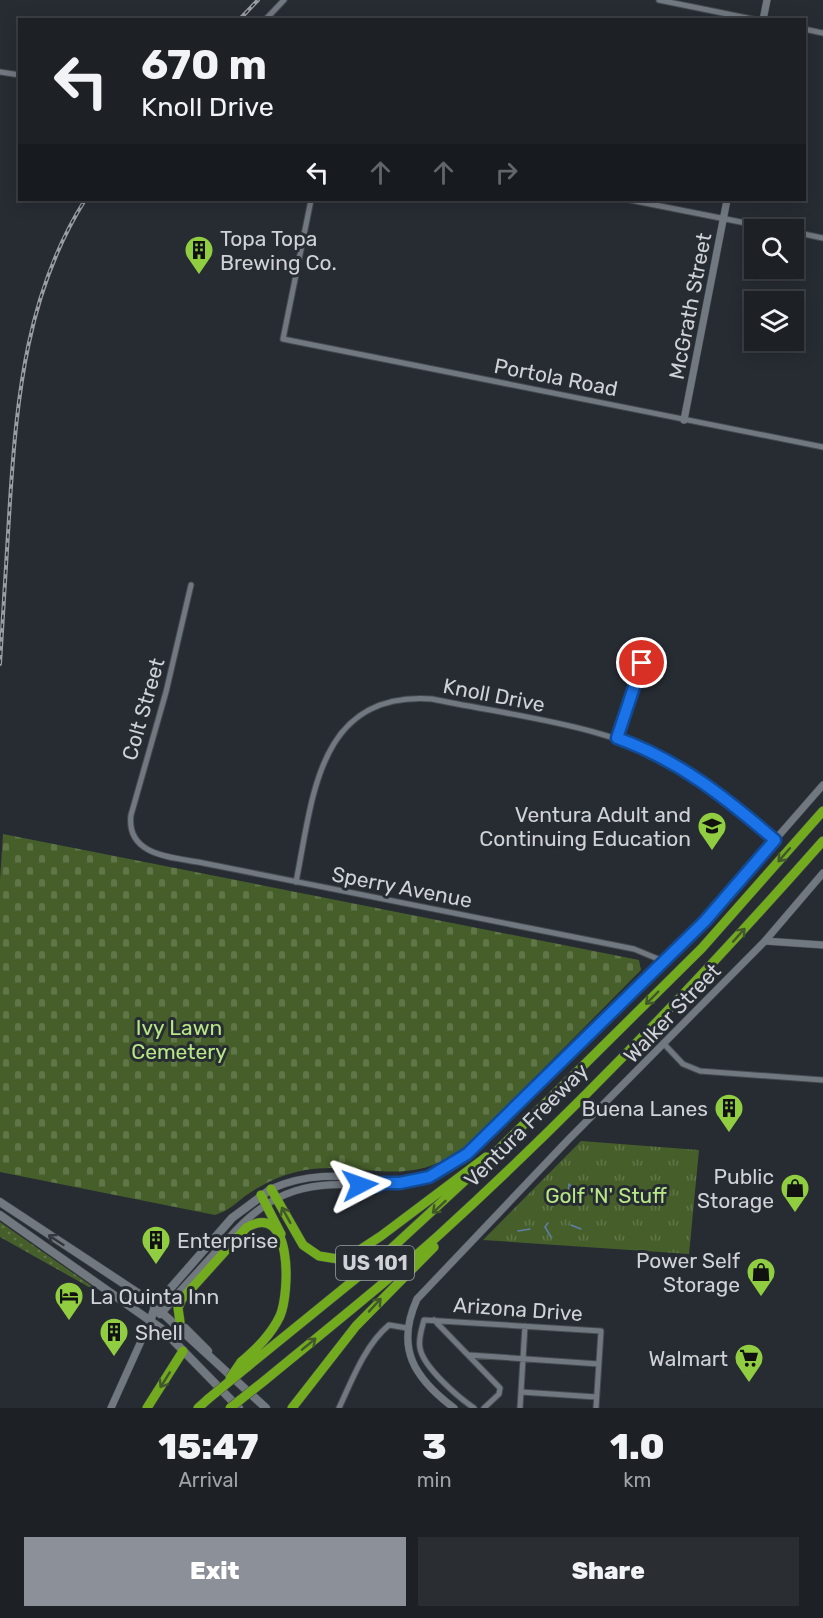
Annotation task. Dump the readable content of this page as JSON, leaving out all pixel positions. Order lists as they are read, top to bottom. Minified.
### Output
{"streets":{"highway":["Ventura Freeway","US 101"],"street":["McGrath Street","Portola Road","Knoll Drive","Colt Street","Sperry Avenue","Walker Street","Arizona Drive"]},"crossings":[["McGrath Street","Portola Road"],["Knoll Drive","Sperry Avenue"],["Colt Street","Sperry Avenue"]],"parks":["Ivy Lawn Cemetery","Golf 'N' Stuff"],"places":{"building":["Topa Topa Brewing Co.","Buena Lanes","Enterprise","Shell"],"school or university":["Ventura Adult and Continuing Education"],"shop":["Public Storage","Power Self Storage"],"hotel":["La Quinta Inn"],"supermarket":["Walmart"]},"page":{"turn":["670 m","Knoll Drive"],"eta":["15:47","Arrival","3","min","1.0","km"],"buttons":["Exit","Share"]}}
